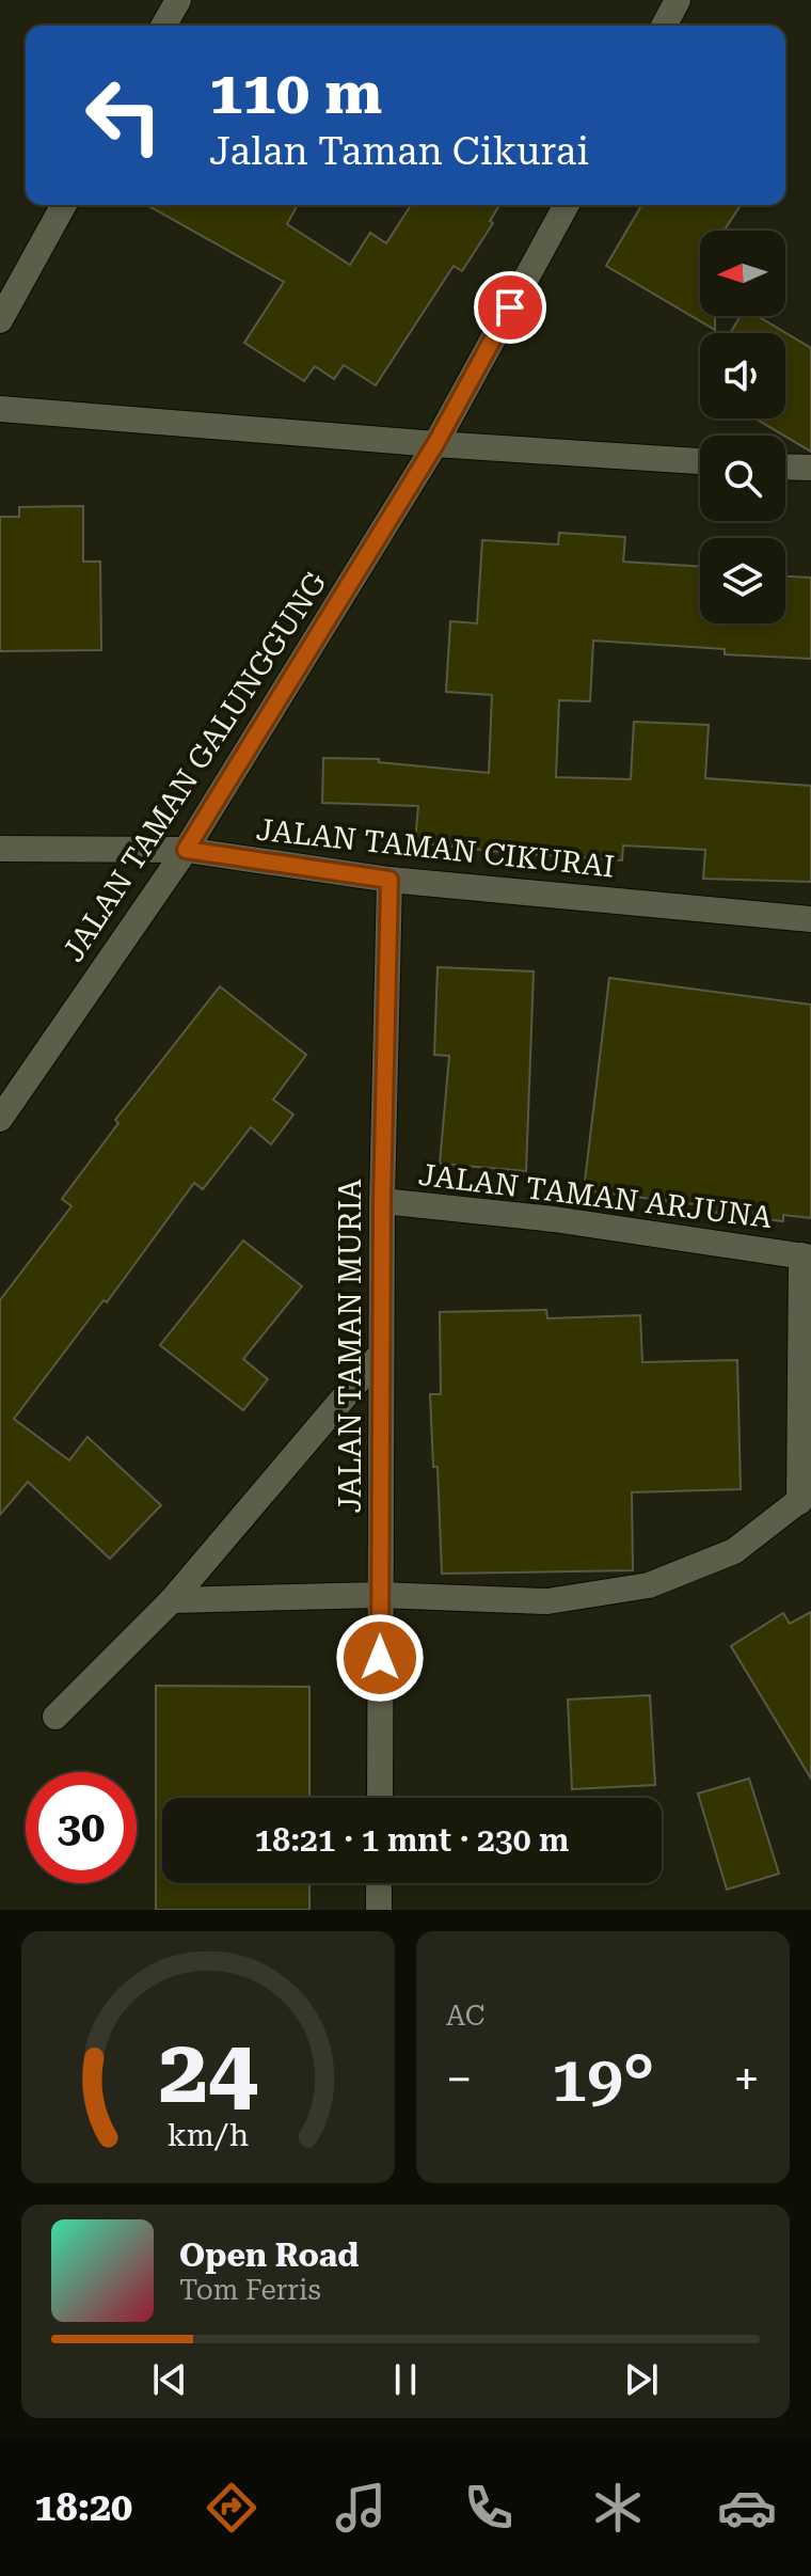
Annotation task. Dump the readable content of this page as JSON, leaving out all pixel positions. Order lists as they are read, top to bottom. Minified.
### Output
{"streets":{"street":["JALAN TAMAN GALUNGGUNG","JALAN TAMAN CIKURAI","JALAN TAMAN ARJUNA","JALAN TAMAN MURIA"]},"crossings":[["JALAN TAMAN GALUNGGUNG","JALAN TAMAN CIKURAI"],["JALAN TAMAN CIKURAI","JALAN TAMAN MURIA"],["JALAN TAMAN ARJUNA","JALAN TAMAN MURIA"]],"north":"left","page":{"turn":["110 m","Jalan Taman Cikurai"],"limit":"30","trip":"18:21 · 1 mnt · 230 m","tile":"AC","heat":["−","19°","+"],"song":["Open Road","Tom Ferris"],"tabs":"18:20","gauge":["24","km/h"]}}
